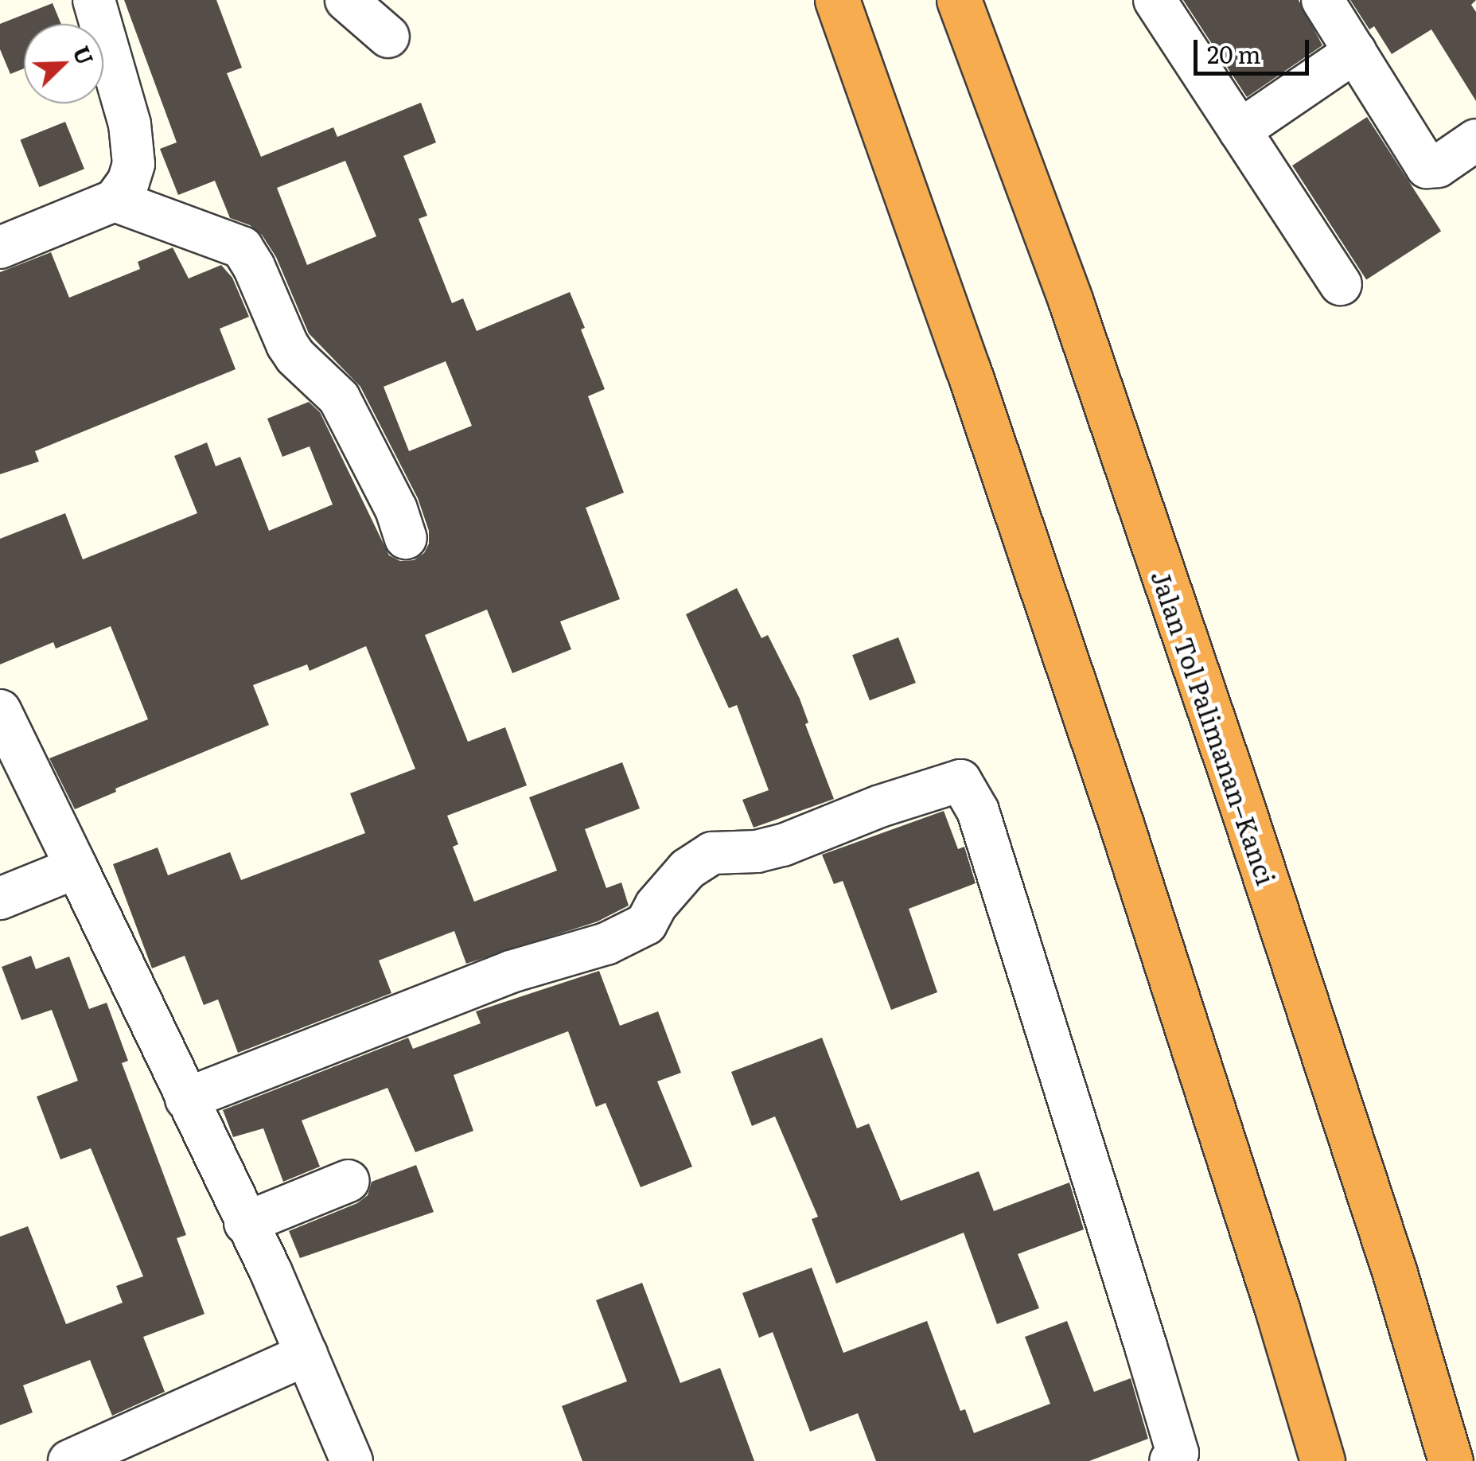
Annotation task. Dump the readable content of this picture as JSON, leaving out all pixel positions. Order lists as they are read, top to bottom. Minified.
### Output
{"streets":{"highway":["Jalan Tol Palimanan–Kanci"]},"scale_bar":"20 m","north":"top right"}
